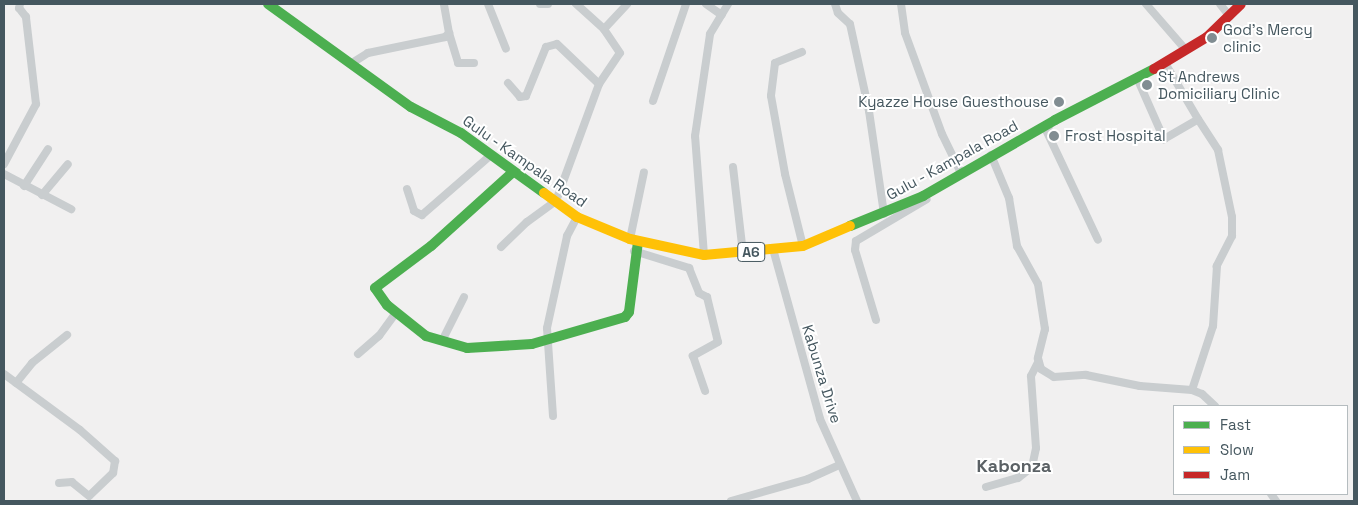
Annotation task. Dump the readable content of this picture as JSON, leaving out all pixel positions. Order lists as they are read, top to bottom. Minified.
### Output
{"streets":{"main road":["Gulu - Kampala Road","A6"],"street":["Kabunza Drive"]},"crossings":[["Gulu - Kampala Road","Kabunza Drive"]],"districts":["Kabonza"],"places":["God's Mercy clinic","St Andrews Domiciliary Clinic","Kyazze House Guesthouse","Frost Hospital"],"legend":["Fast","Slow","Jam"]}
